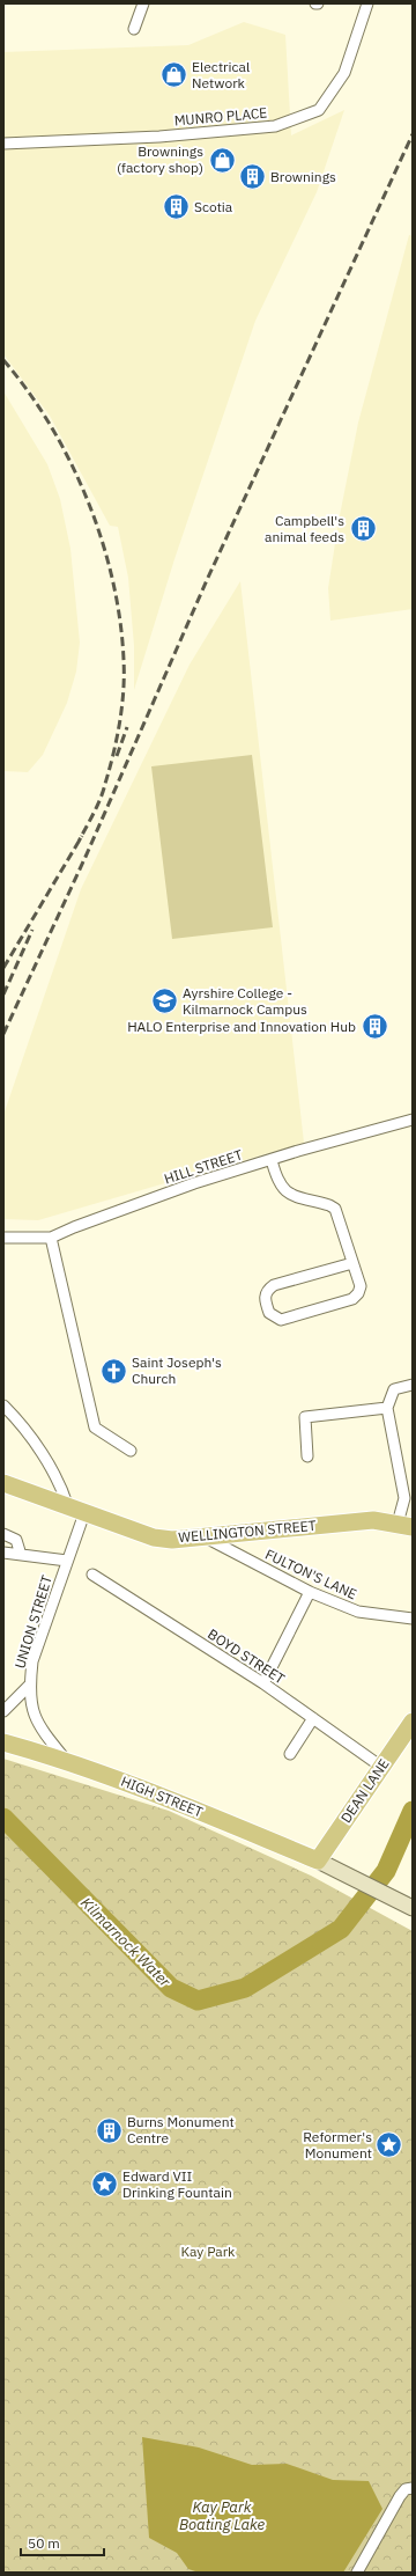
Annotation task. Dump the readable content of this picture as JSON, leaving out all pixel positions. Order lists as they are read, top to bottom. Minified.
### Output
{"streets":{"main road":["WELLINGTON STREET","DEAN LANE","HIGH STREET"],"street":["MUNRO PLACE","HILL STREET","FULTON'S LANE","UNION STREET","BOYD STREET"]},"crossings":[["WELLINGTON STREET","FULTON'S LANE"],["WELLINGTON STREET","UNION STREET"],["UNION STREET","HIGH STREET"],["BOYD STREET","DEAN LANE"],["DEAN LANE","HIGH STREET"]],"water":["Kilmarnock Water","Kay Park Boating Lake"],"parks":["Kay Park"],"places":{"shop":["Electrical Network","Brownings (factory shop)"],"building":["Brownings","Scotia","Campbell's animal feeds","HALO Enterprise and Innovation Hub","Burns Monument Centre"],"school or university":["Ayrshire College - Kilmarnock Campus"],"church":["Saint Joseph's Church"],"place":["Reformer's Monument","Edward VII Drinking Fountain"]},"scale_bar":"50 m"}
